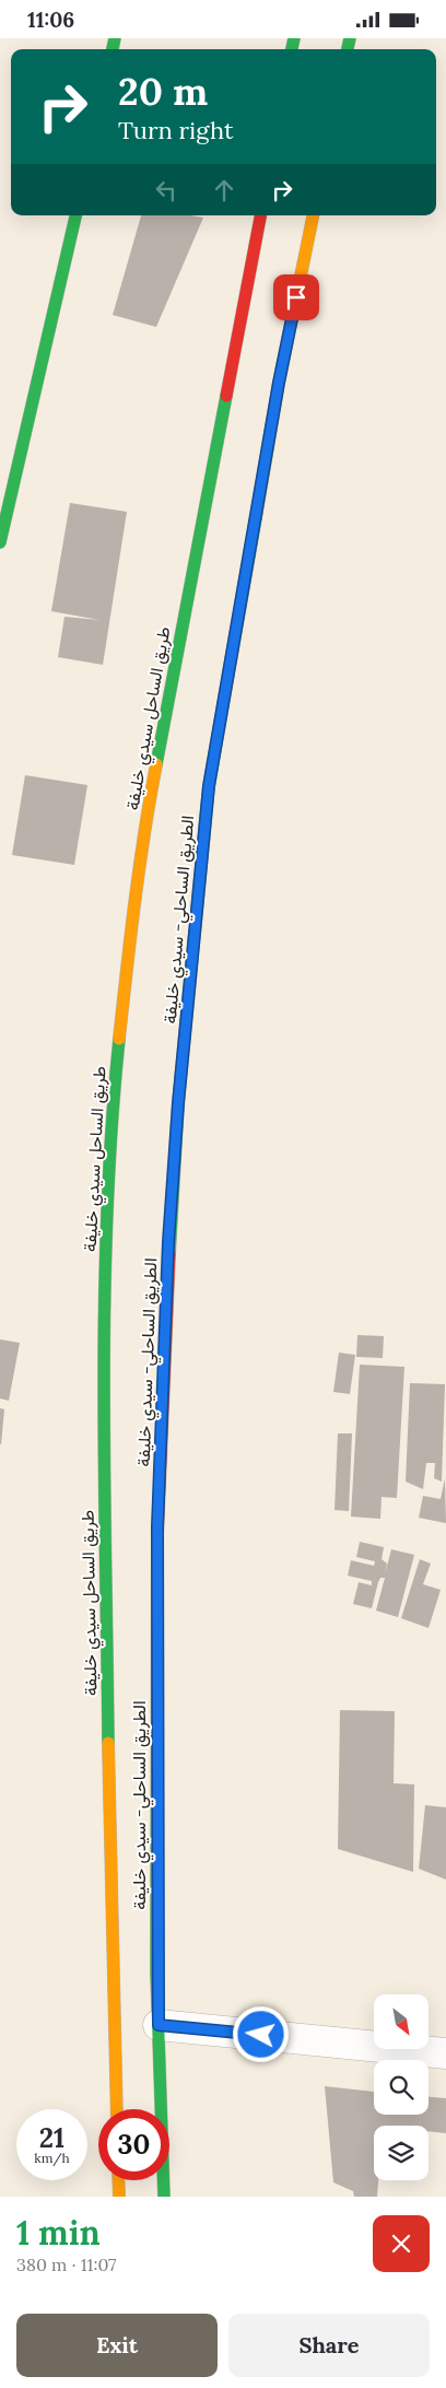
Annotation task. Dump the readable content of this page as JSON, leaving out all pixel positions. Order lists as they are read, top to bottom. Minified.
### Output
{"streets":{"main road":["طريق الساحل سيدي خليفة","الطريق الساحلي- سيدي خليفة"]},"north":"bottom right","page":{"status":"11:06","turn":["20 m","Turn right"],"speed":"21 km/h","limit":"30","heading":["1 min","380 m · 11:07"],"buttons":["Exit","Share"]}}
